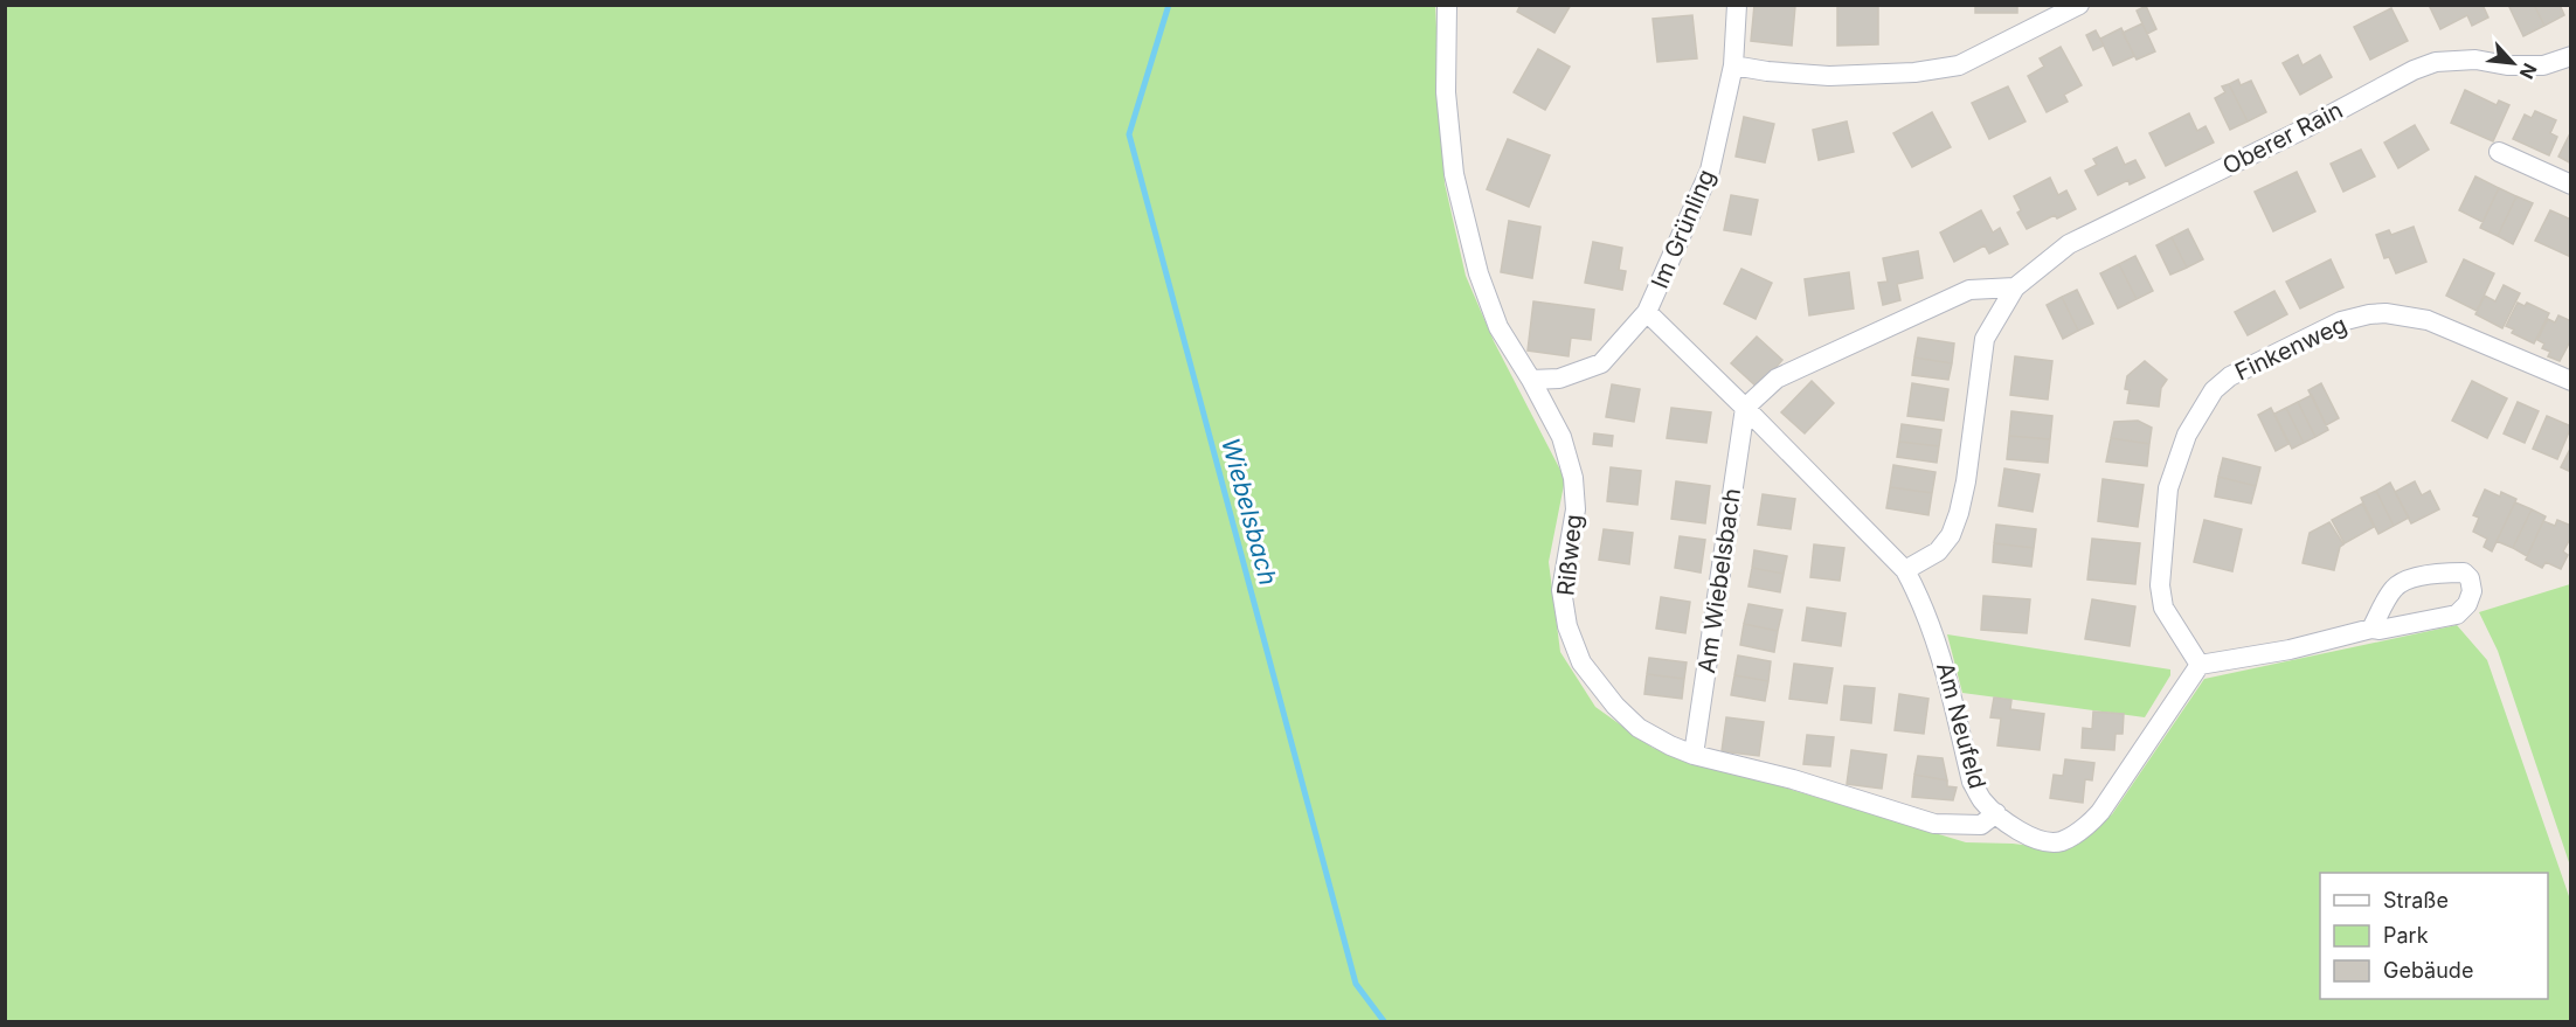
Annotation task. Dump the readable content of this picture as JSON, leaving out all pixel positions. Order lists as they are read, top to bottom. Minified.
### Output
{"streets":{"street":["Oberer Rain","Im Grünling","Finkenweg","Rißweg","Am Wiebelsbach","Am Neufeld"]},"crossings":[["Oberer Rain","Am Neufeld"],["Im Grünling","Rißweg"],["Im Grünling","Am Neufeld"],["Finkenweg","Am Neufeld"],["Rißweg","Am Wiebelsbach"],["Rißweg","Am Neufeld"],["Am Wiebelsbach","Am Neufeld"]],"water":["Wiebelsbach"],"legend":["Straße","Park","Gebäude"],"north":"bottom right"}
